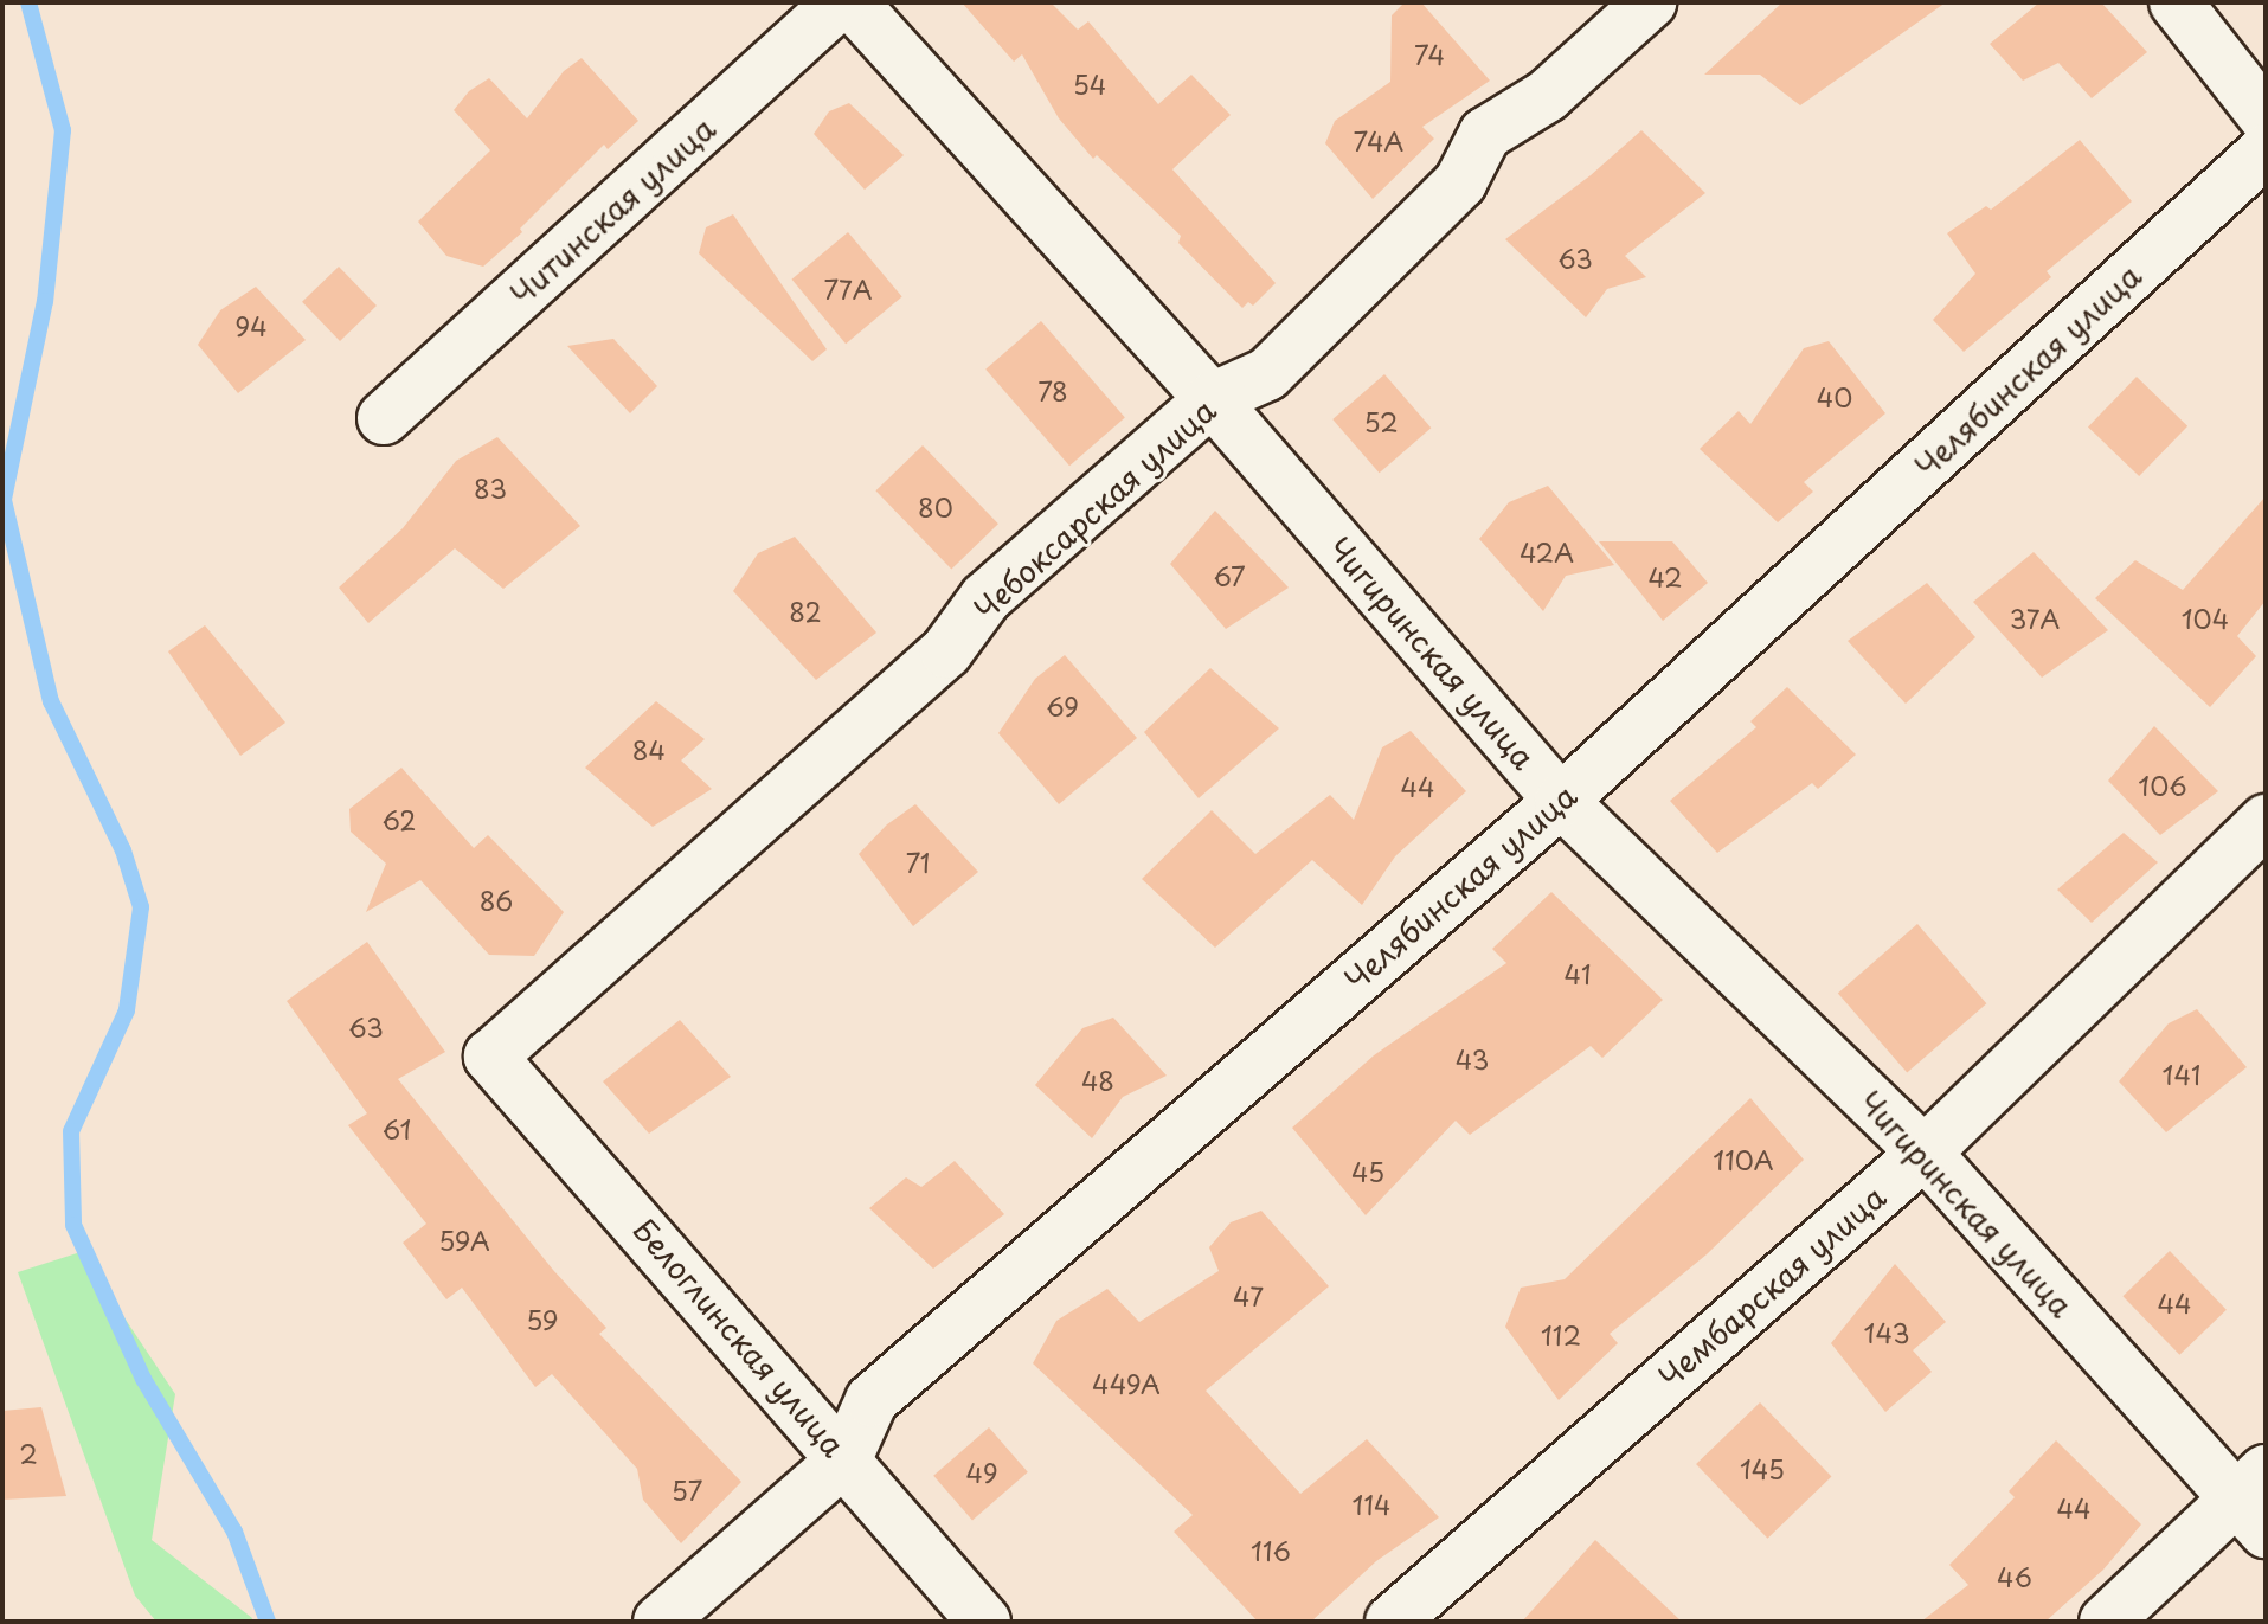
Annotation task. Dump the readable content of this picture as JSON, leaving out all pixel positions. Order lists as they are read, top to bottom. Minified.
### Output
{"streets":{"street":["Читинская улица","Челябинская улица","Чебоксарская улица","Чигиринская улица","Чембарская улица","Белоглинская улица"]},"crossings":[["Челябинская улица","Чигиринская улица"],["Челябинская улица","Белоглинская улица"],["Чебоксарская улица","Чигиринская улица"],["Чебоксарская улица","Белоглинская улица"],["Чигиринская улица","Чембарская улица"]],"house_numbers":["74","54","74А","63","77А","94","78","40","52","83","80","42А","67","42","82","37А","104","69","84","106","44","62","71","86","41","63","43","141","48","61","110А","45","59А","47","44","59","143","112","449А","2","145","49","57","114","44","116","46"]}
